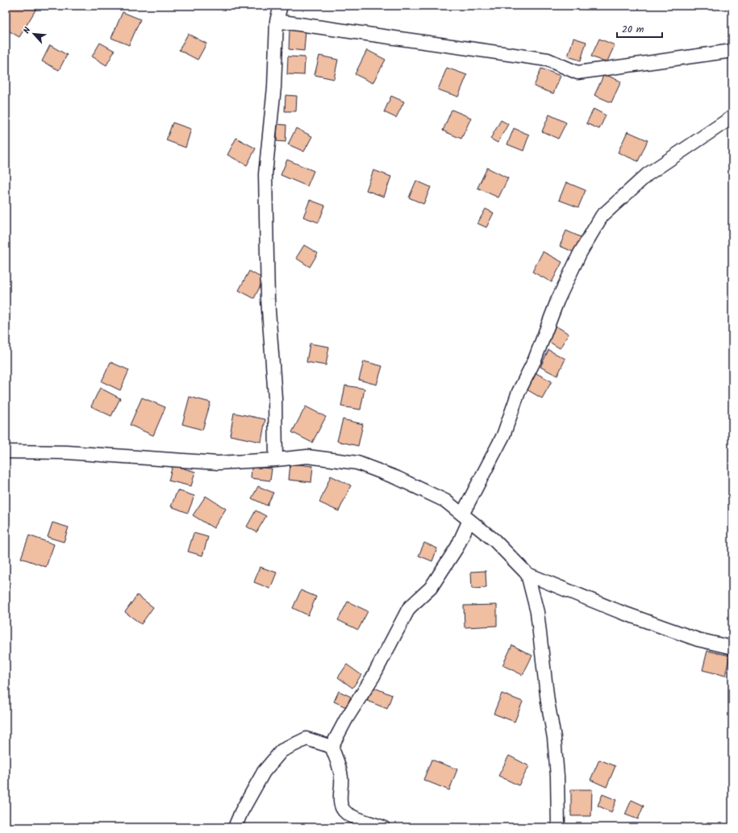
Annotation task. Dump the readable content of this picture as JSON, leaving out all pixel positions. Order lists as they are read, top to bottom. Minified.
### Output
{"scale_bar":"20 m","north":"top left"}
